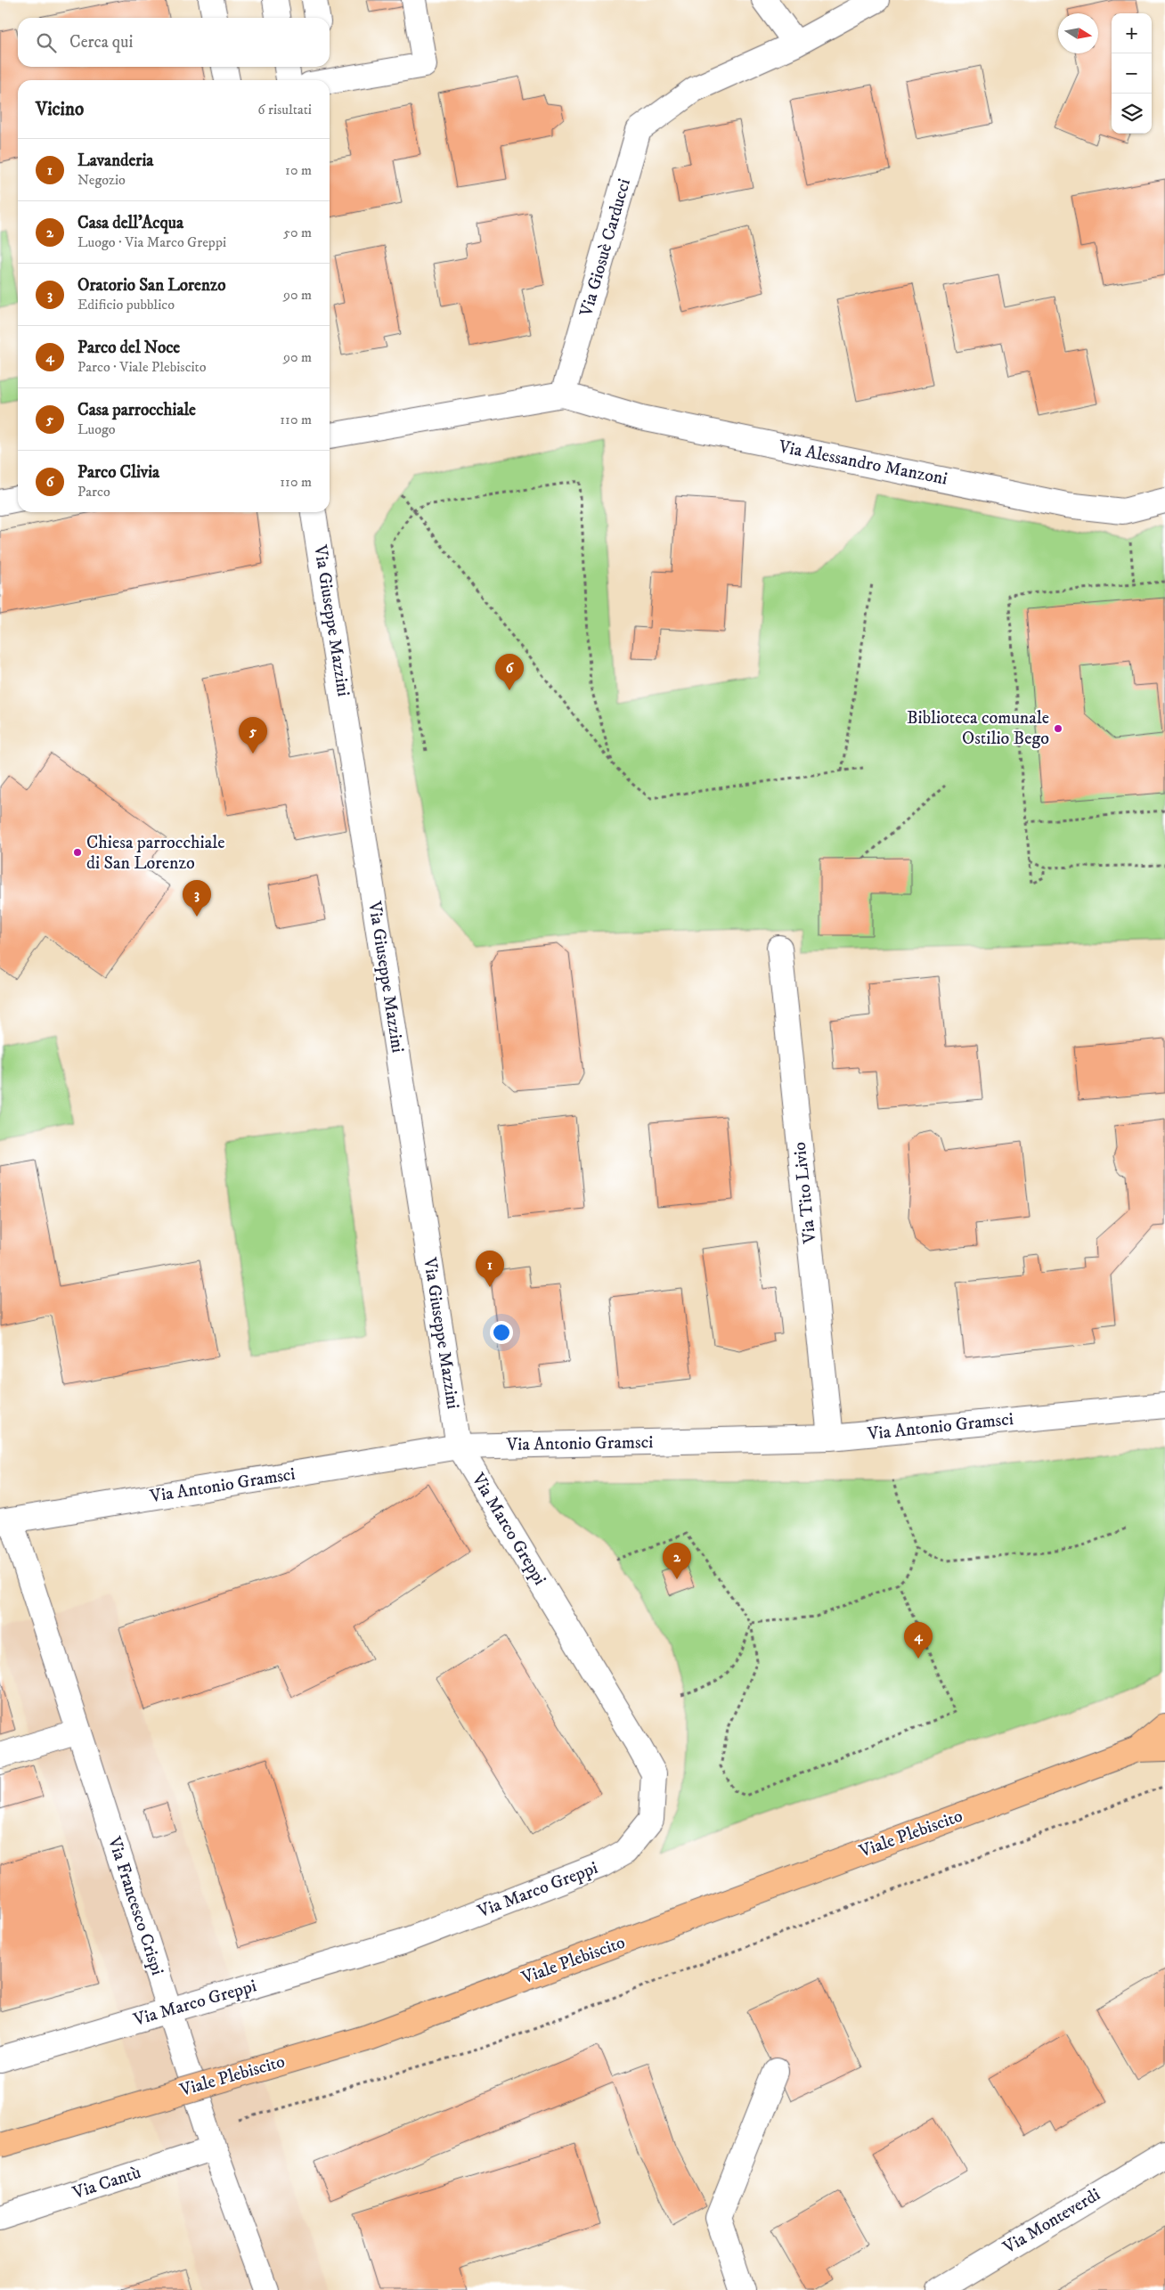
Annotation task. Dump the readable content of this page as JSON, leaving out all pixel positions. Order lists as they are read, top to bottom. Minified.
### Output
{"streets":{"main road":["Viale Plebiscito"],"street":["Via Giosuè Carducci","Via Alessandro Manzoni","Via Giuseppe Mazzini","Via Tito Livio","Via Antonio Gramsci","Via Marco Greppi","Via Francesco Crispi","Via Cantù","Via Monteverdi"]},"crossings":[["Via Giosuè Carducci","Via Alessandro Manzoni"],["Via Giuseppe Mazzini","Via Antonio Gramsci"],["Via Giuseppe Mazzini","Via Marco Greppi"],["Via Tito Livio","Via Antonio Gramsci"],["Via Antonio Gramsci","Via Marco Greppi"],["Via Antonio Gramsci","Via Francesco Crispi"],["Via Marco Greppi","Via Francesco Crispi"],["Via Francesco Crispi","Via Cantù"]],"places":["Biblioteca comunale Ostilio Bego","Chiesa parrocchiale di San Lorenzo"],"north":"right","page":{"map_buttons":["+","−"],"search":"Cerca qui","heading":["Vicino","6 risultati"],"list":[{"mark":"1","name":"Lavanderia","note":"Negozio","value":"10 m"},{"mark":"2","name":"Casa dell'Acqua","note":"Luogo · Via Marco Greppi","value":"50 m"},{"mark":"3","name":"Oratorio San Lorenzo","note":"Edificio pubblico","value":"90 m"},{"mark":"4","name":"Parco del Noce","note":"Parco · Viale Plebiscito","value":"90 m"},{"mark":"5","name":"Casa parrocchiale","note":"Luogo","value":"110 m"},{"mark":"6","name":"Parco Clivia","note":"Parco","value":"110 m"}],"pins":["6","5","3","1","2","4"]}}
